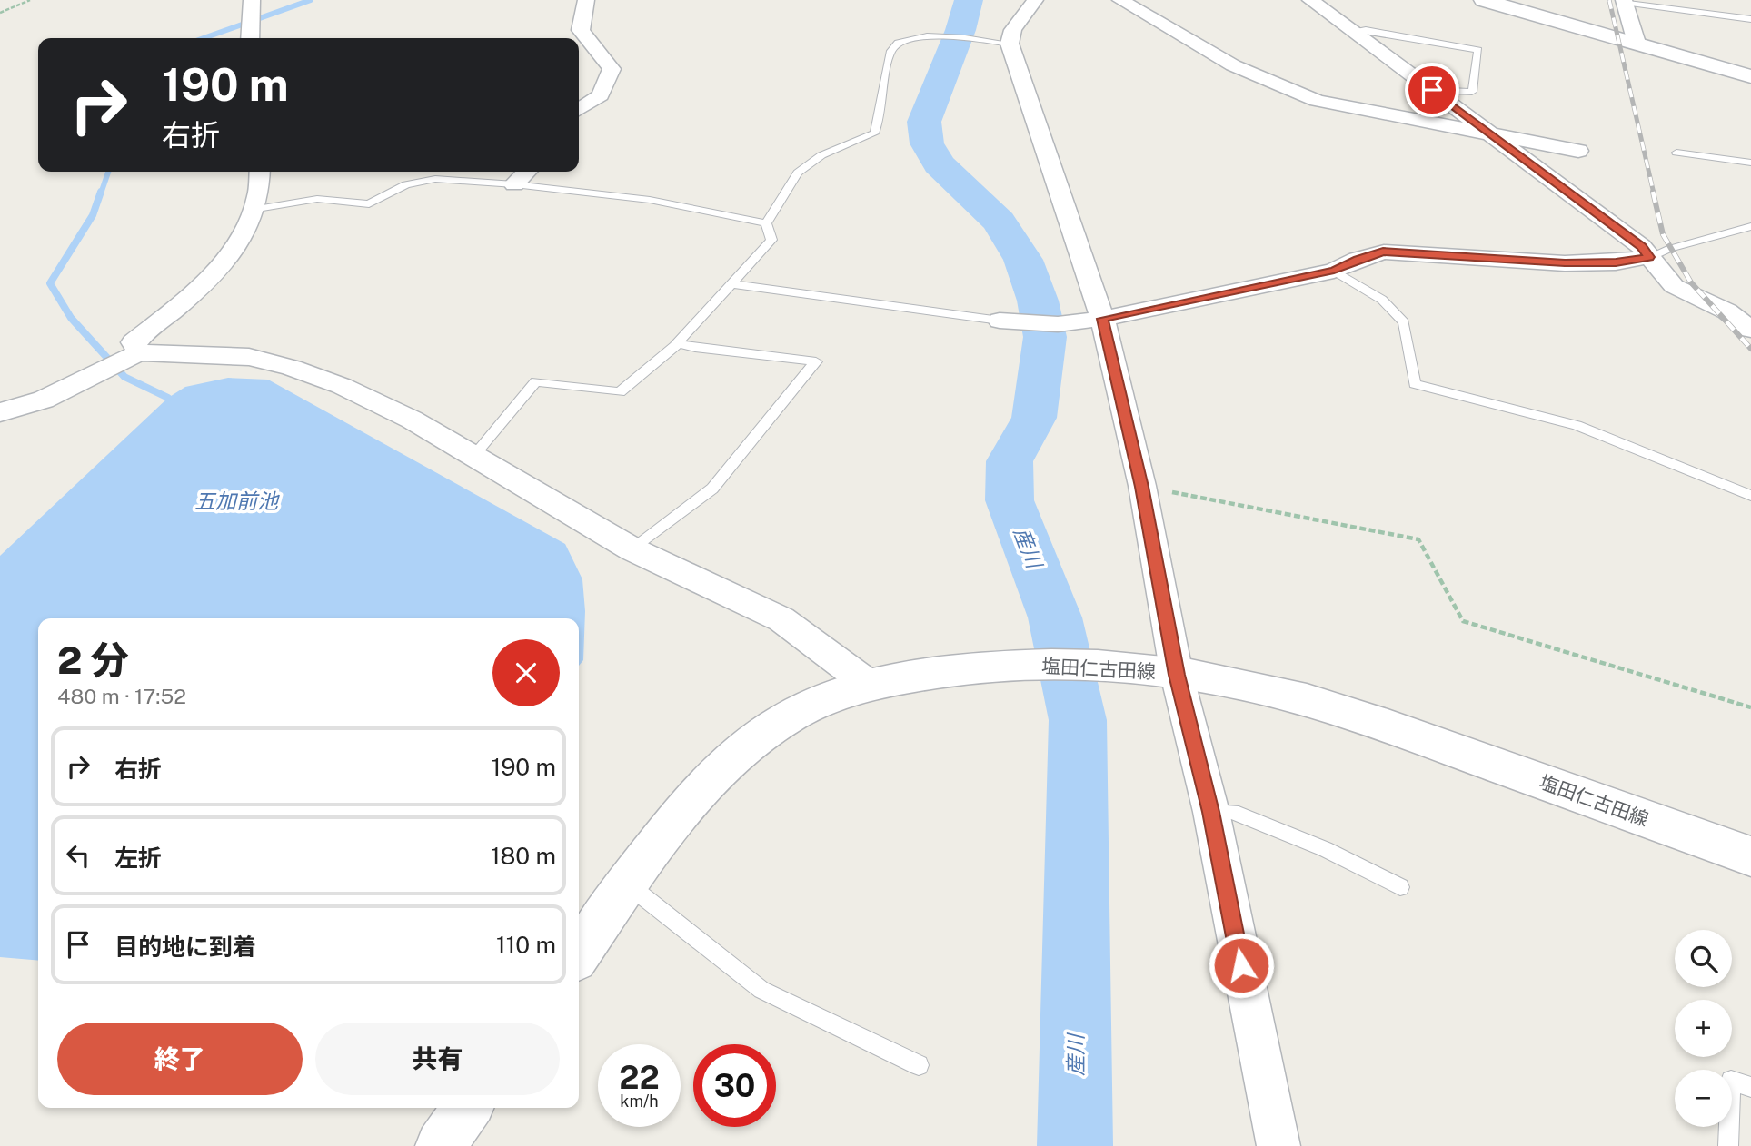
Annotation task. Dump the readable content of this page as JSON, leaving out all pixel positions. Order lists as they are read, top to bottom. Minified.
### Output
{"streets":{"main road":["塩田仁古田線"]},"water":["五加前池","産川"],"page":{"turn":["190 m","右折"],"heading":["2 分","480 m · 17:52"],"list":[{"name":"右折","value":"190 m"},{"name":"左折","value":"180 m"},{"name":"目的地に到着","value":"110 m"}],"map_buttons":["+","−"],"buttons":["終了","共有"],"speed":"22 km/h","limit":"30"}}
